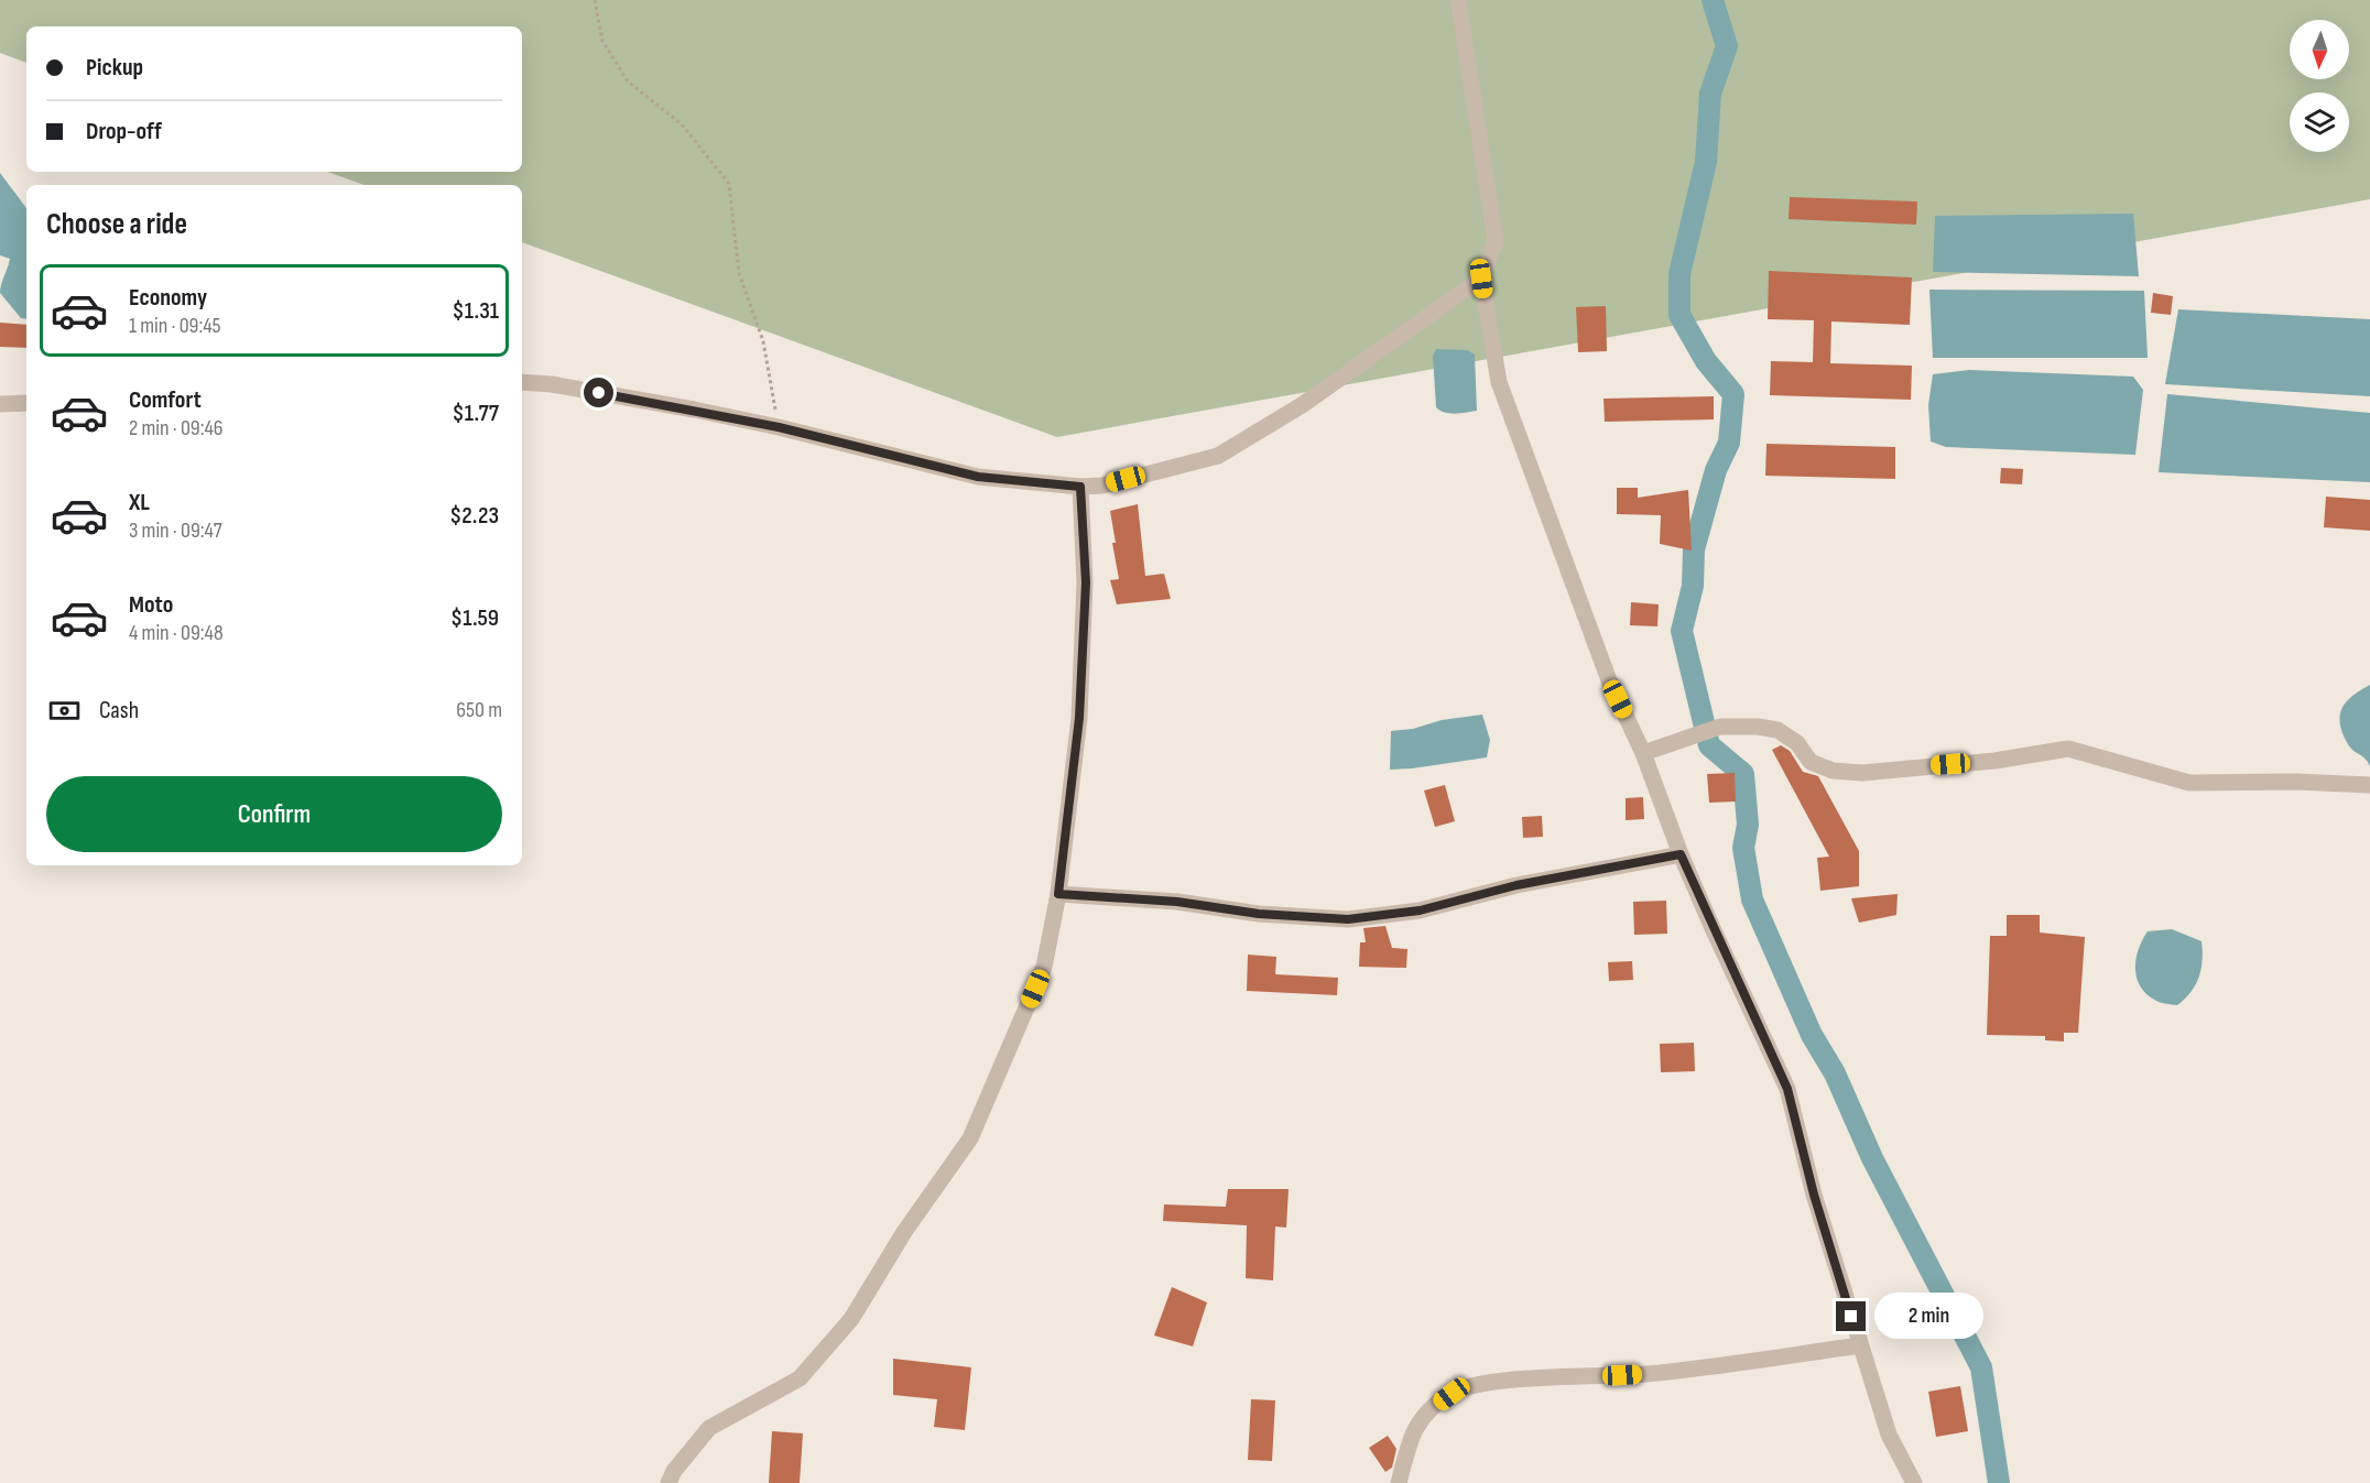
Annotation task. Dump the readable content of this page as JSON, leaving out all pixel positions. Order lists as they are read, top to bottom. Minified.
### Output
{"north":"bottom","page":{"banner":["Pickup","Drop-off"],"heading":"Choose a ride","list":[{"name":"Economy","note":"1 min · 09:45","value":"$1.31"},{"name":"Comfort","note":"2 min · 09:46","value":"$1.77"},{"name":"XL","note":"3 min · 09:47","value":"$2.23"},{"name":"Moto","note":"4 min · 09:48","value":"$1.59"}],"pay":["Cash","650 m"],"buttons":"Confirm","bubble":"2 min"}}
